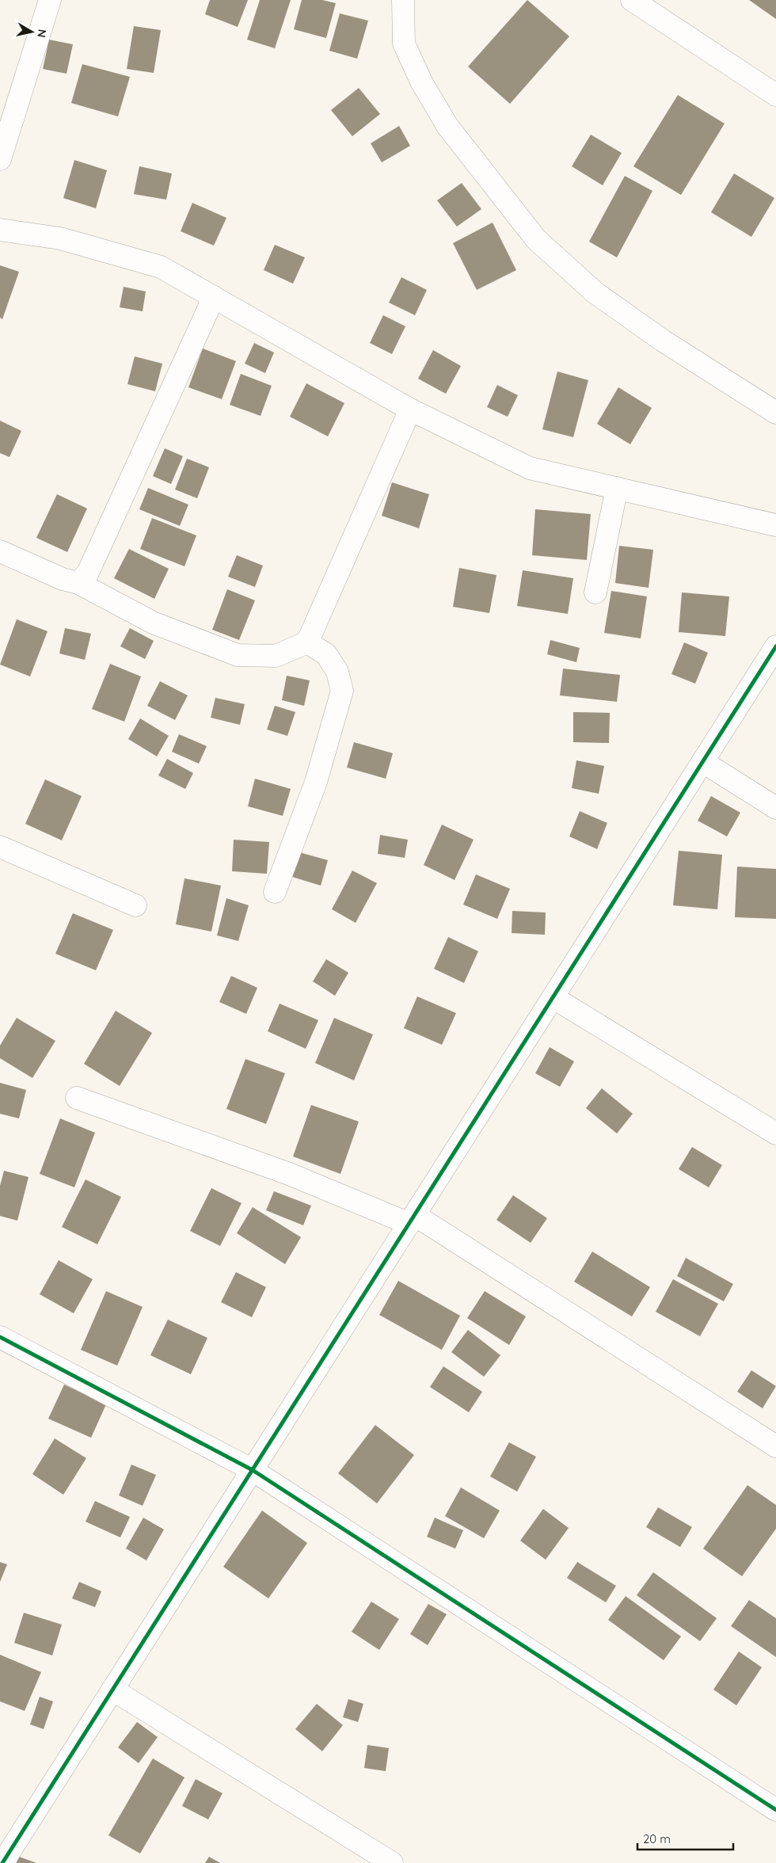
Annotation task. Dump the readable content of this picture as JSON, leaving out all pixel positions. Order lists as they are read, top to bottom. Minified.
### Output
{"scale_bar":"20 m","north":"right"}
